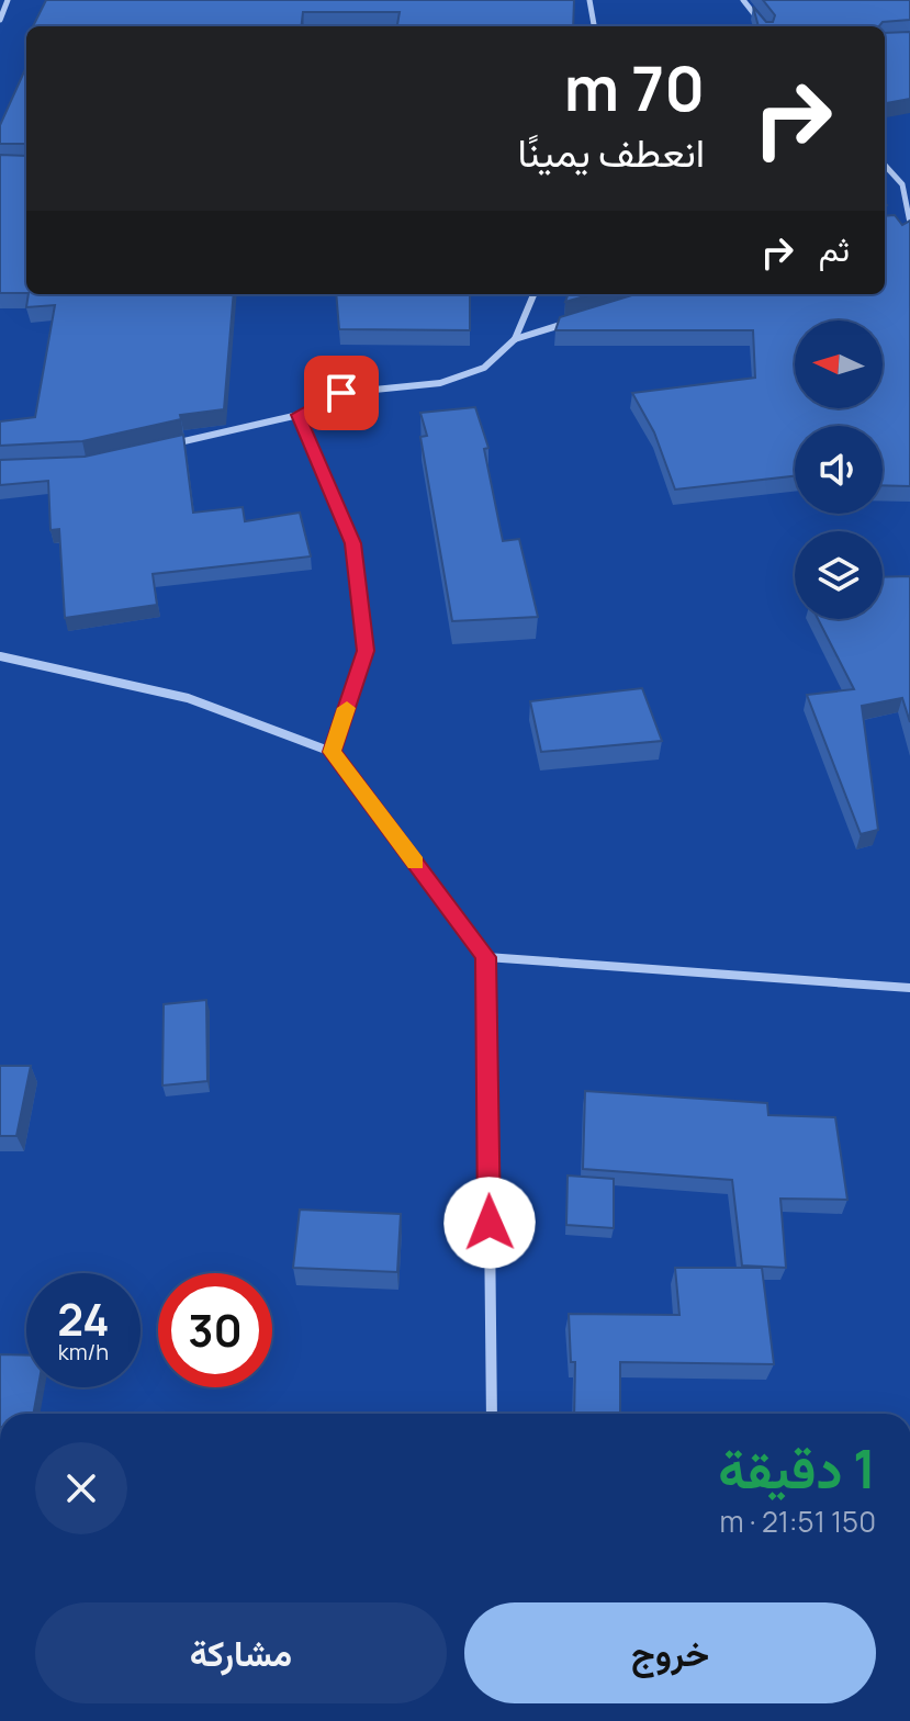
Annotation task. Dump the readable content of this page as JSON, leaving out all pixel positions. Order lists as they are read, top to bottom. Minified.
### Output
{"north":"left","page":{"turn":["70 m","انعطف يمينًا"],"then":"ثم","speed":"24 km/h","limit":"30","heading":["1 دقيقة","150 m · 21:51"],"buttons":["خروج","مشاركة"]}}
